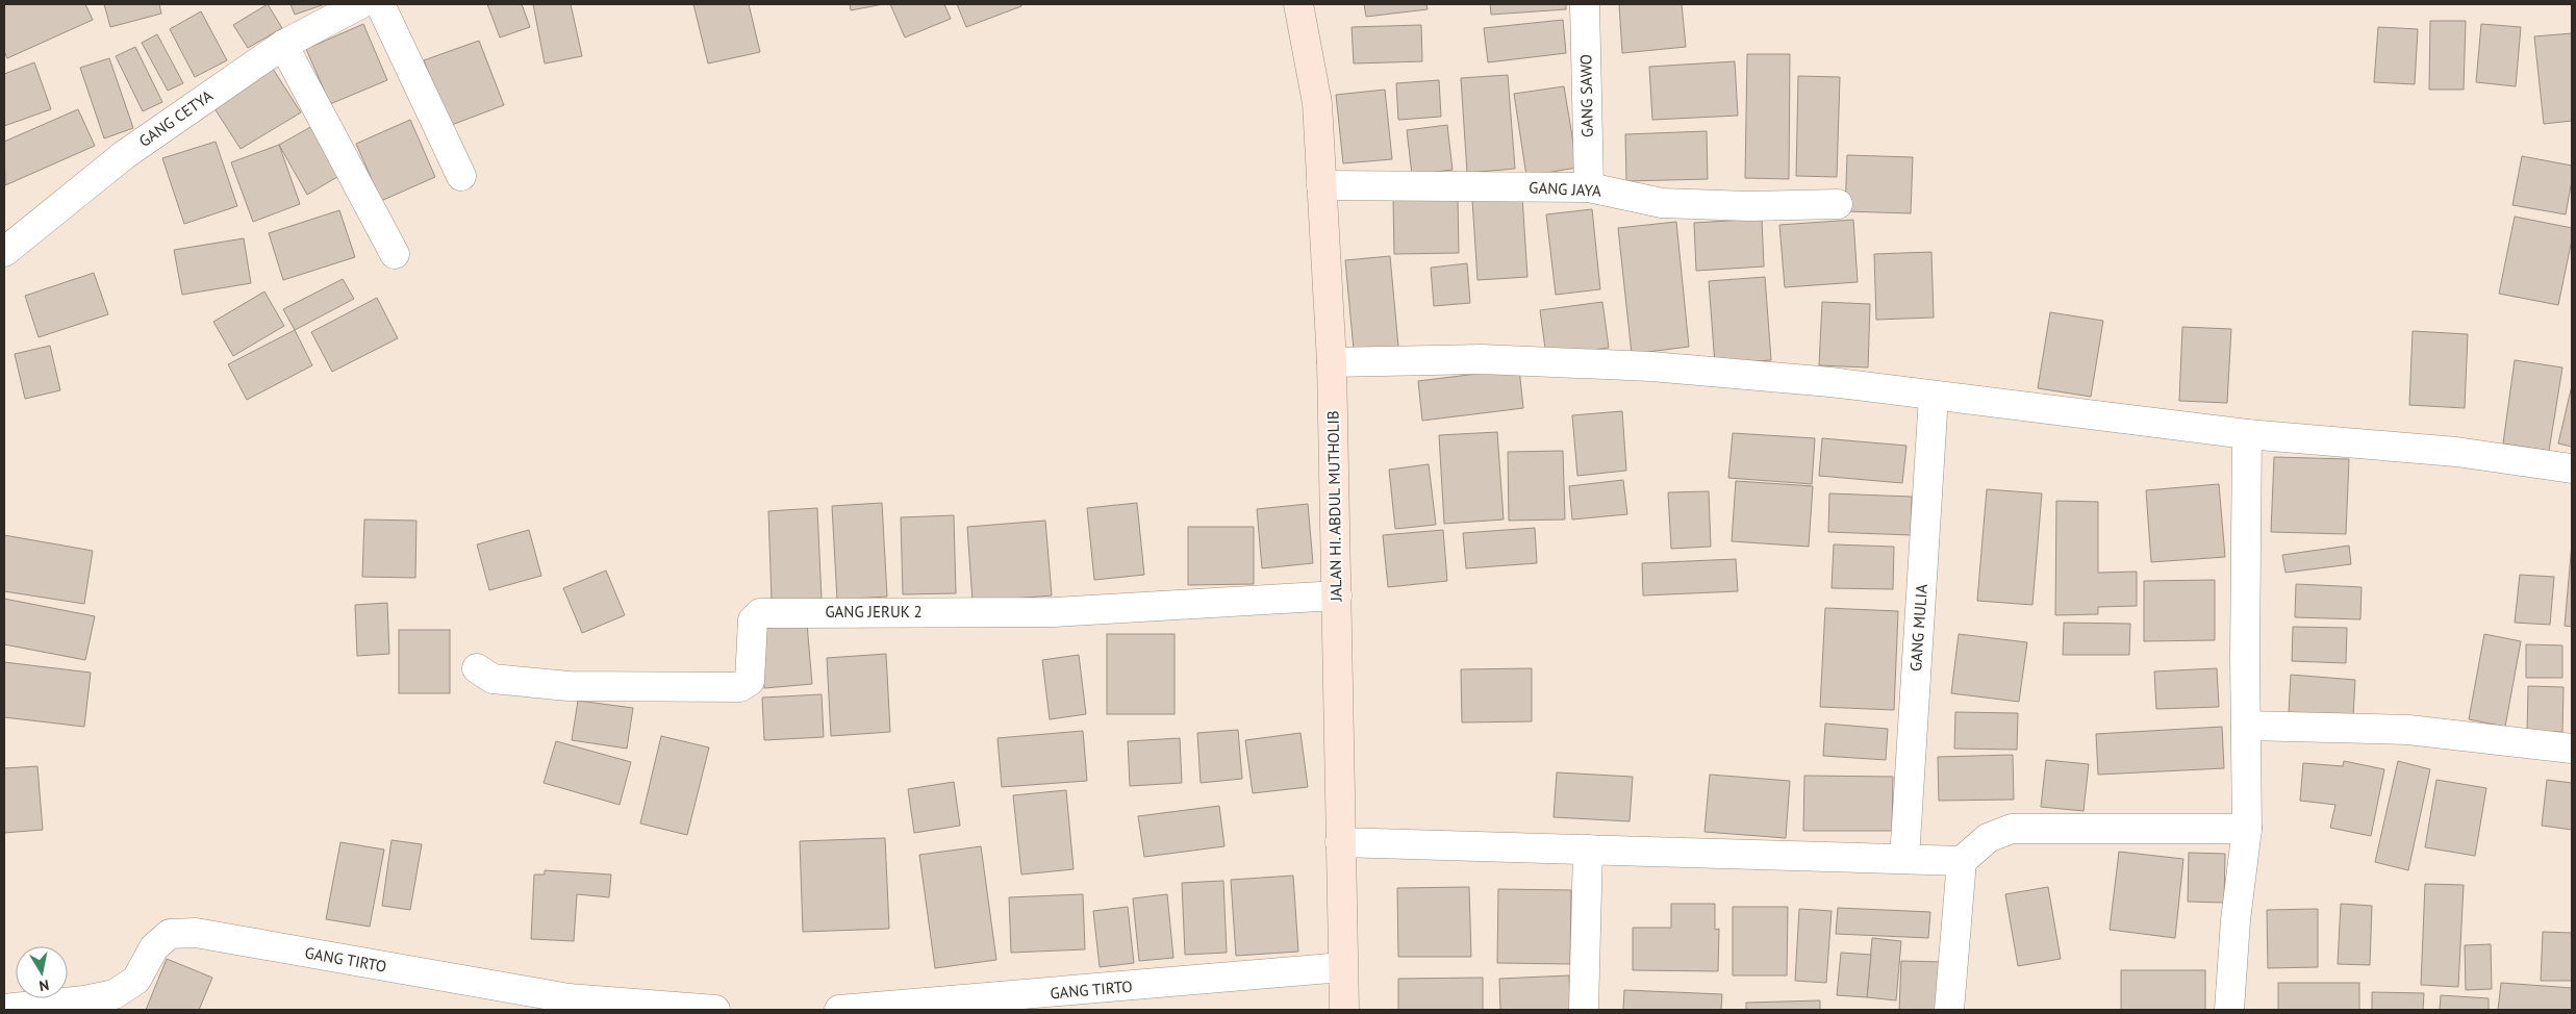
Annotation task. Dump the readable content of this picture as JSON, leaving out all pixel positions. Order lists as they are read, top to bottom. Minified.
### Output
{"streets":{"street":["GANG SAWO","GANG CETYA","GANG JAYA","JALAN HI. ABDUL MUTHOLIB","GANG JERUK 2","GANG MULIA","GANG TIRTO"]},"crossings":[["GANG SAWO","GANG JAYA"],["GANG JAYA","JALAN HI. ABDUL MUTHOLIB"],["JALAN HI. ABDUL MUTHOLIB","GANG JERUK 2"],["JALAN HI. ABDUL MUTHOLIB","GANG TIRTO"]],"north":"bottom"}
